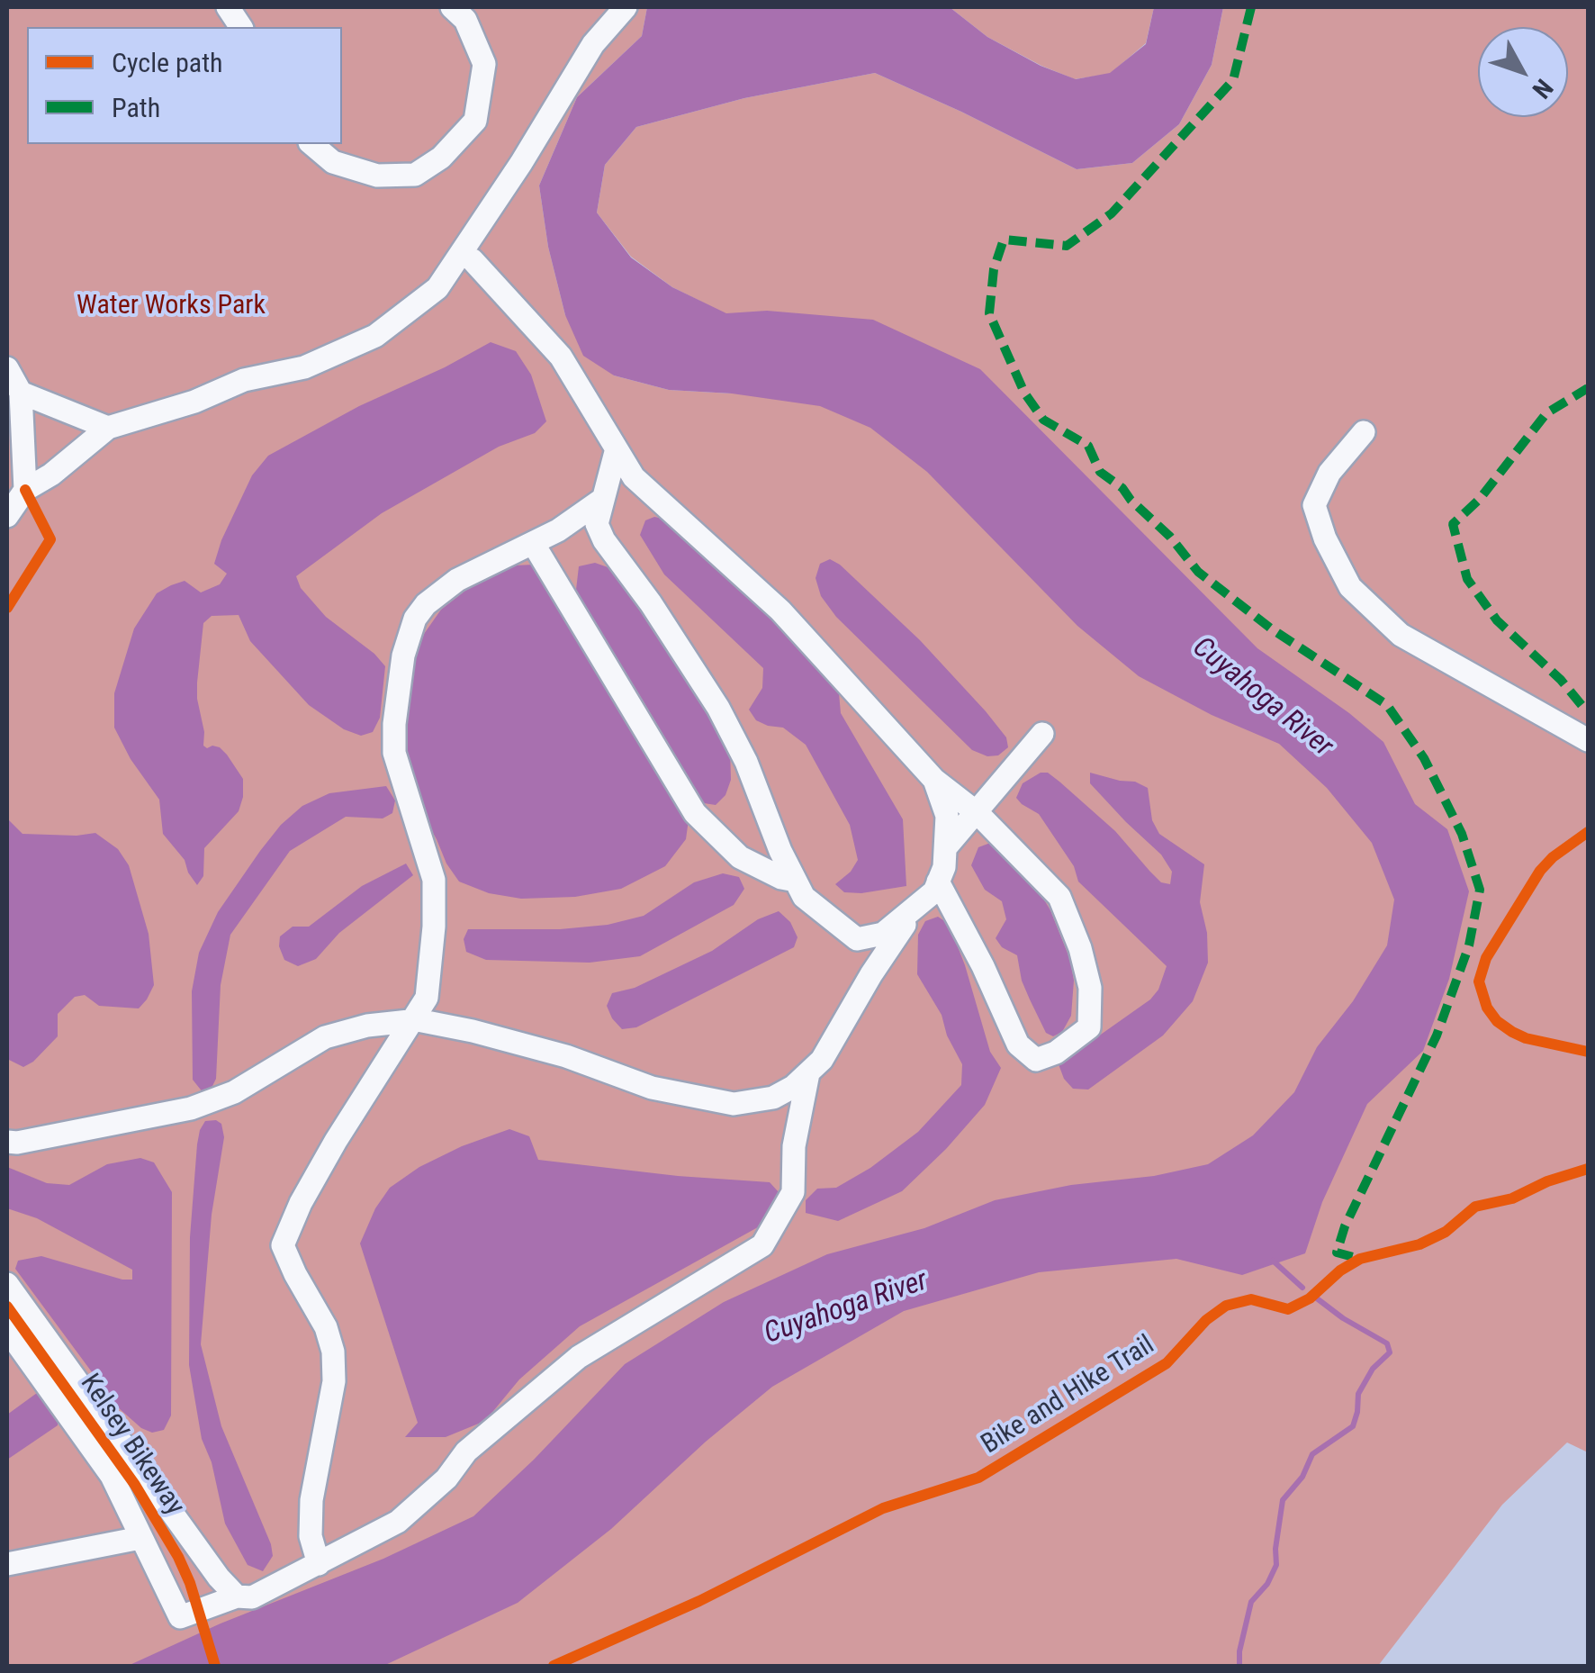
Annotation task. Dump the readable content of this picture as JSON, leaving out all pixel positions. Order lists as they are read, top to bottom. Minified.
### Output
{"streets":{"cycle path":["Bike and Hike Trail","Kelsey Bikeway"]},"water":["Cuyahoga River"],"parks":["Water Works Park"],"legend":["Cycle path","Path"],"north":"bottom right"}
